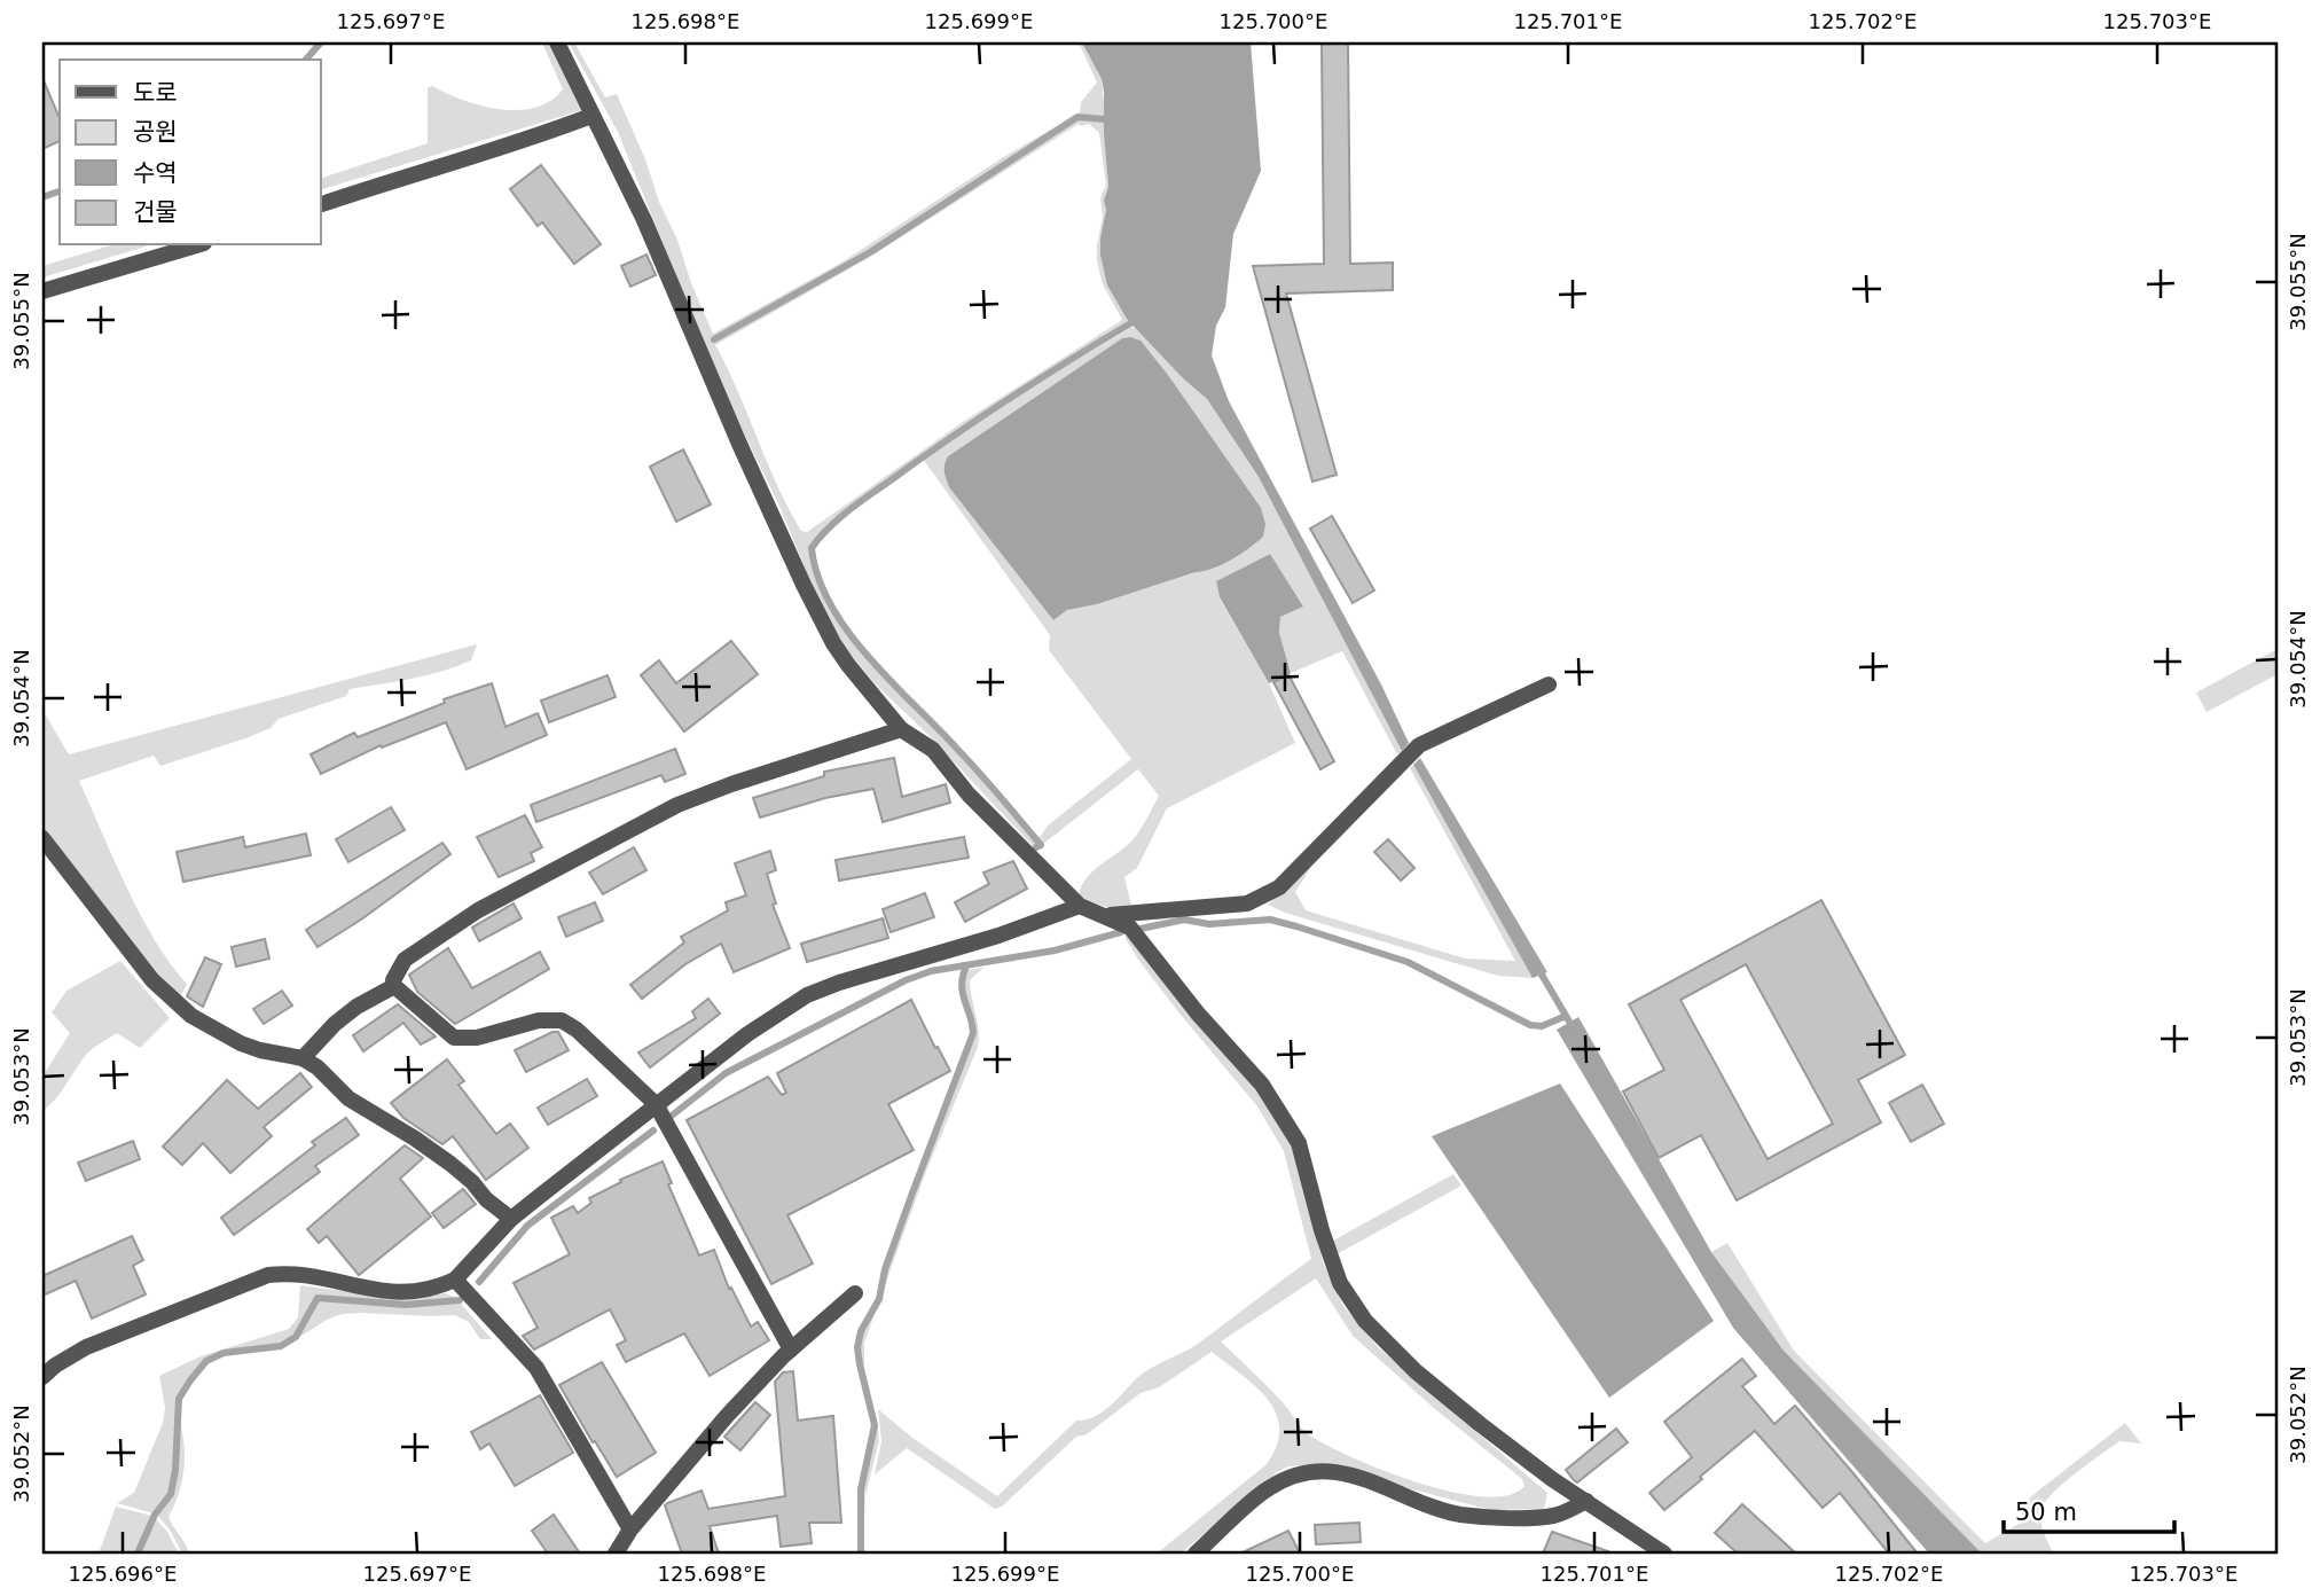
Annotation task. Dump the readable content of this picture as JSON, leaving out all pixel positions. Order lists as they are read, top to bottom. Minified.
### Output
{"legend":["도로","공원","수역","건물"],"scale_bar":"50 m","coordinates":["125.697°E","125.698°E","125.699°E","125.700°E","125.701°E","125.702°E","125.703°E","39.055°N","39.054°N","39.053°N","39.052°N","125.696°E"]}
